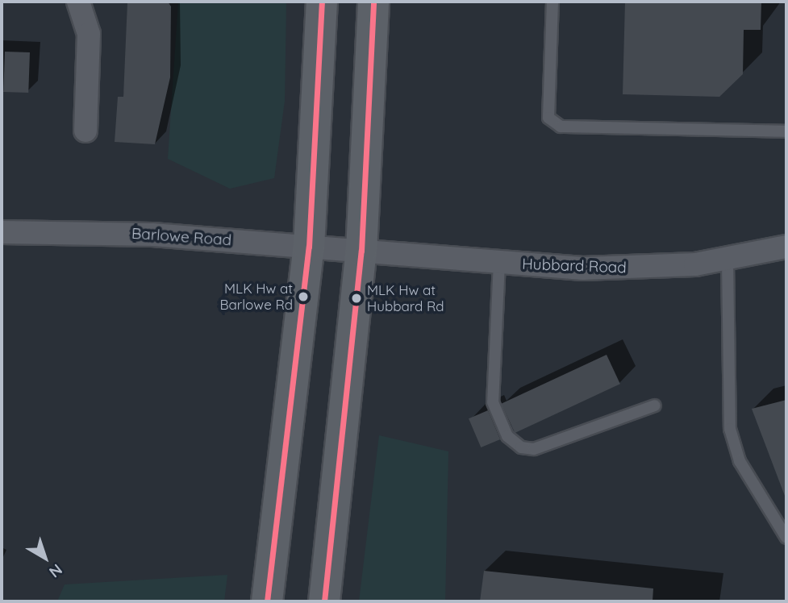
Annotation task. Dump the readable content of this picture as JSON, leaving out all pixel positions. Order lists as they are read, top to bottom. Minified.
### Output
{"streets":{"street":["Barlowe Road","Hubbard Road"]},"crossings":[["Barlowe Road","Hubbard Road"]],"places":["MLK Hw at Barlowe Rd","MLK Hw at Hubbard Rd"],"north":"bottom right"}
